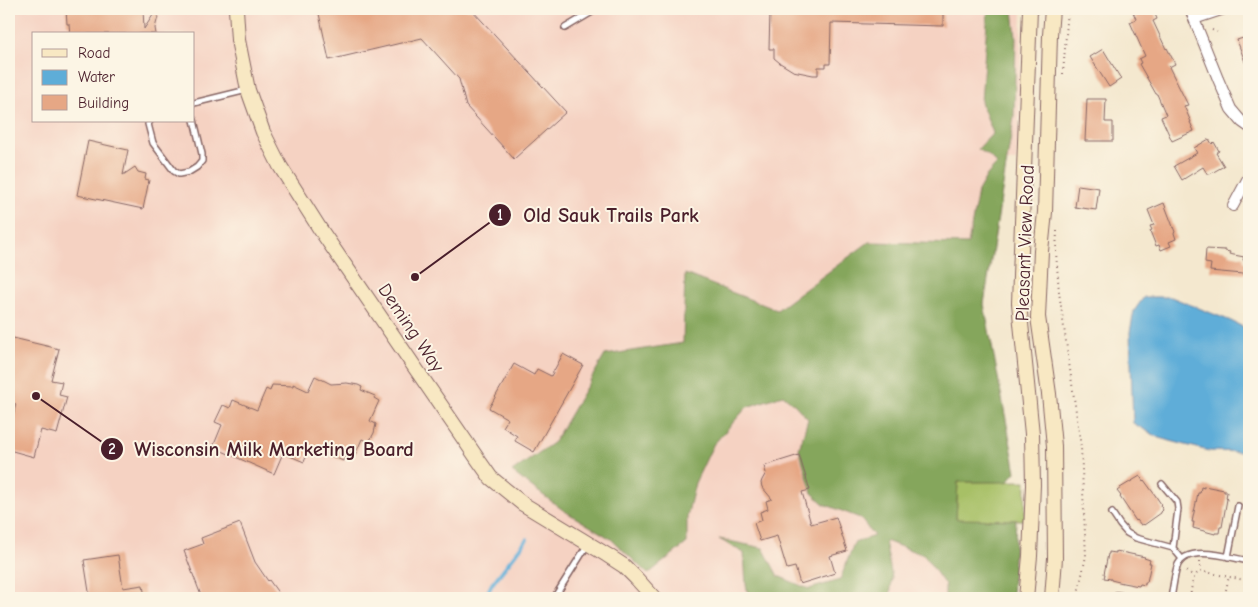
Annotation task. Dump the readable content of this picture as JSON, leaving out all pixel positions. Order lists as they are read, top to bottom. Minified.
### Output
{"streets":{"main road":["Pleasant View Road","Deming Way"]},"places":["Old Sauk Trails Park","Wisconsin Milk Marketing Board"],"legend":["Road","Water","Building"]}
